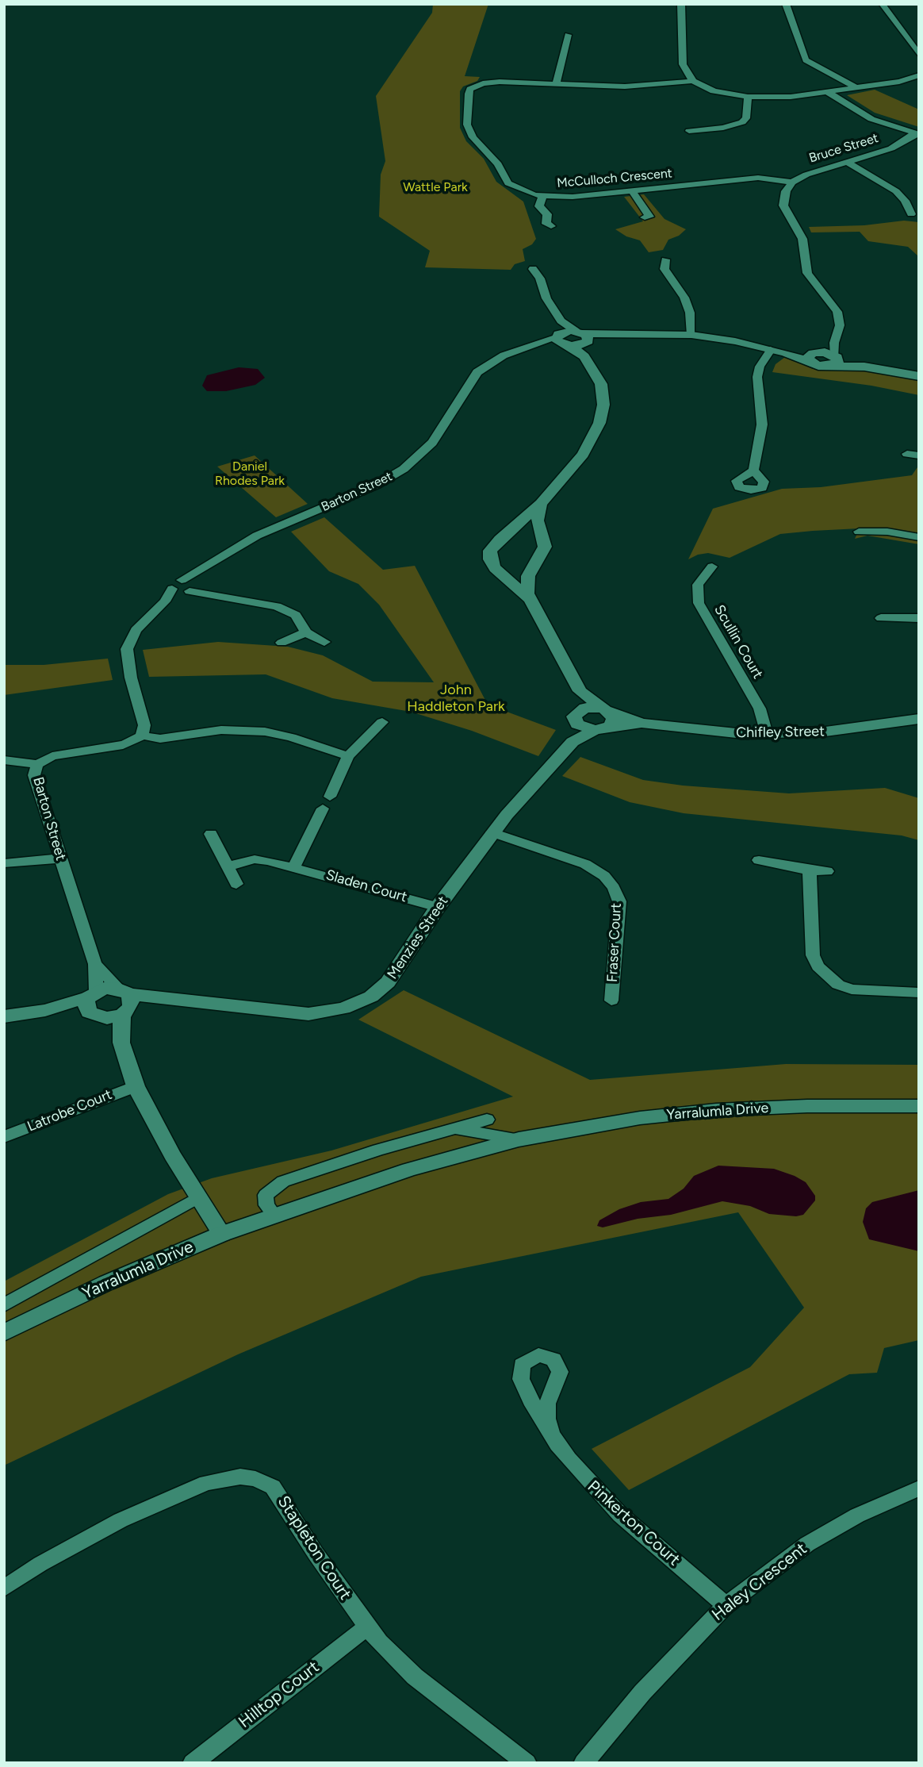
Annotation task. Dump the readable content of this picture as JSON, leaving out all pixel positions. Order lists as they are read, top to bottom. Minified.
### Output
{"streets":{"street":["Bruce Street","McCulloch Crescent","Barton Street","Scullin Court","Chifley Street","Sladen Court","Menzies Street","Fraser Court","Latrobe Court","Yarralumla Drive","Pinkerton Court","Stapleton Court","Haley Crescent","Hilltop Court"]},"crossings":[["Bruce Street","McCulloch Crescent"],["Barton Street","Menzies Street"],["Scullin Court","Chifley Street"],["Chifley Street","Menzies Street"],["Sladen Court","Menzies Street"],["Menzies Street","Fraser Court"],["Pinkerton Court","Haley Crescent"],["Stapleton Court","Hilltop Court"]],"parks":["Wattle Park","Daniel Rhodes Park","John Haddleton Park"]}
